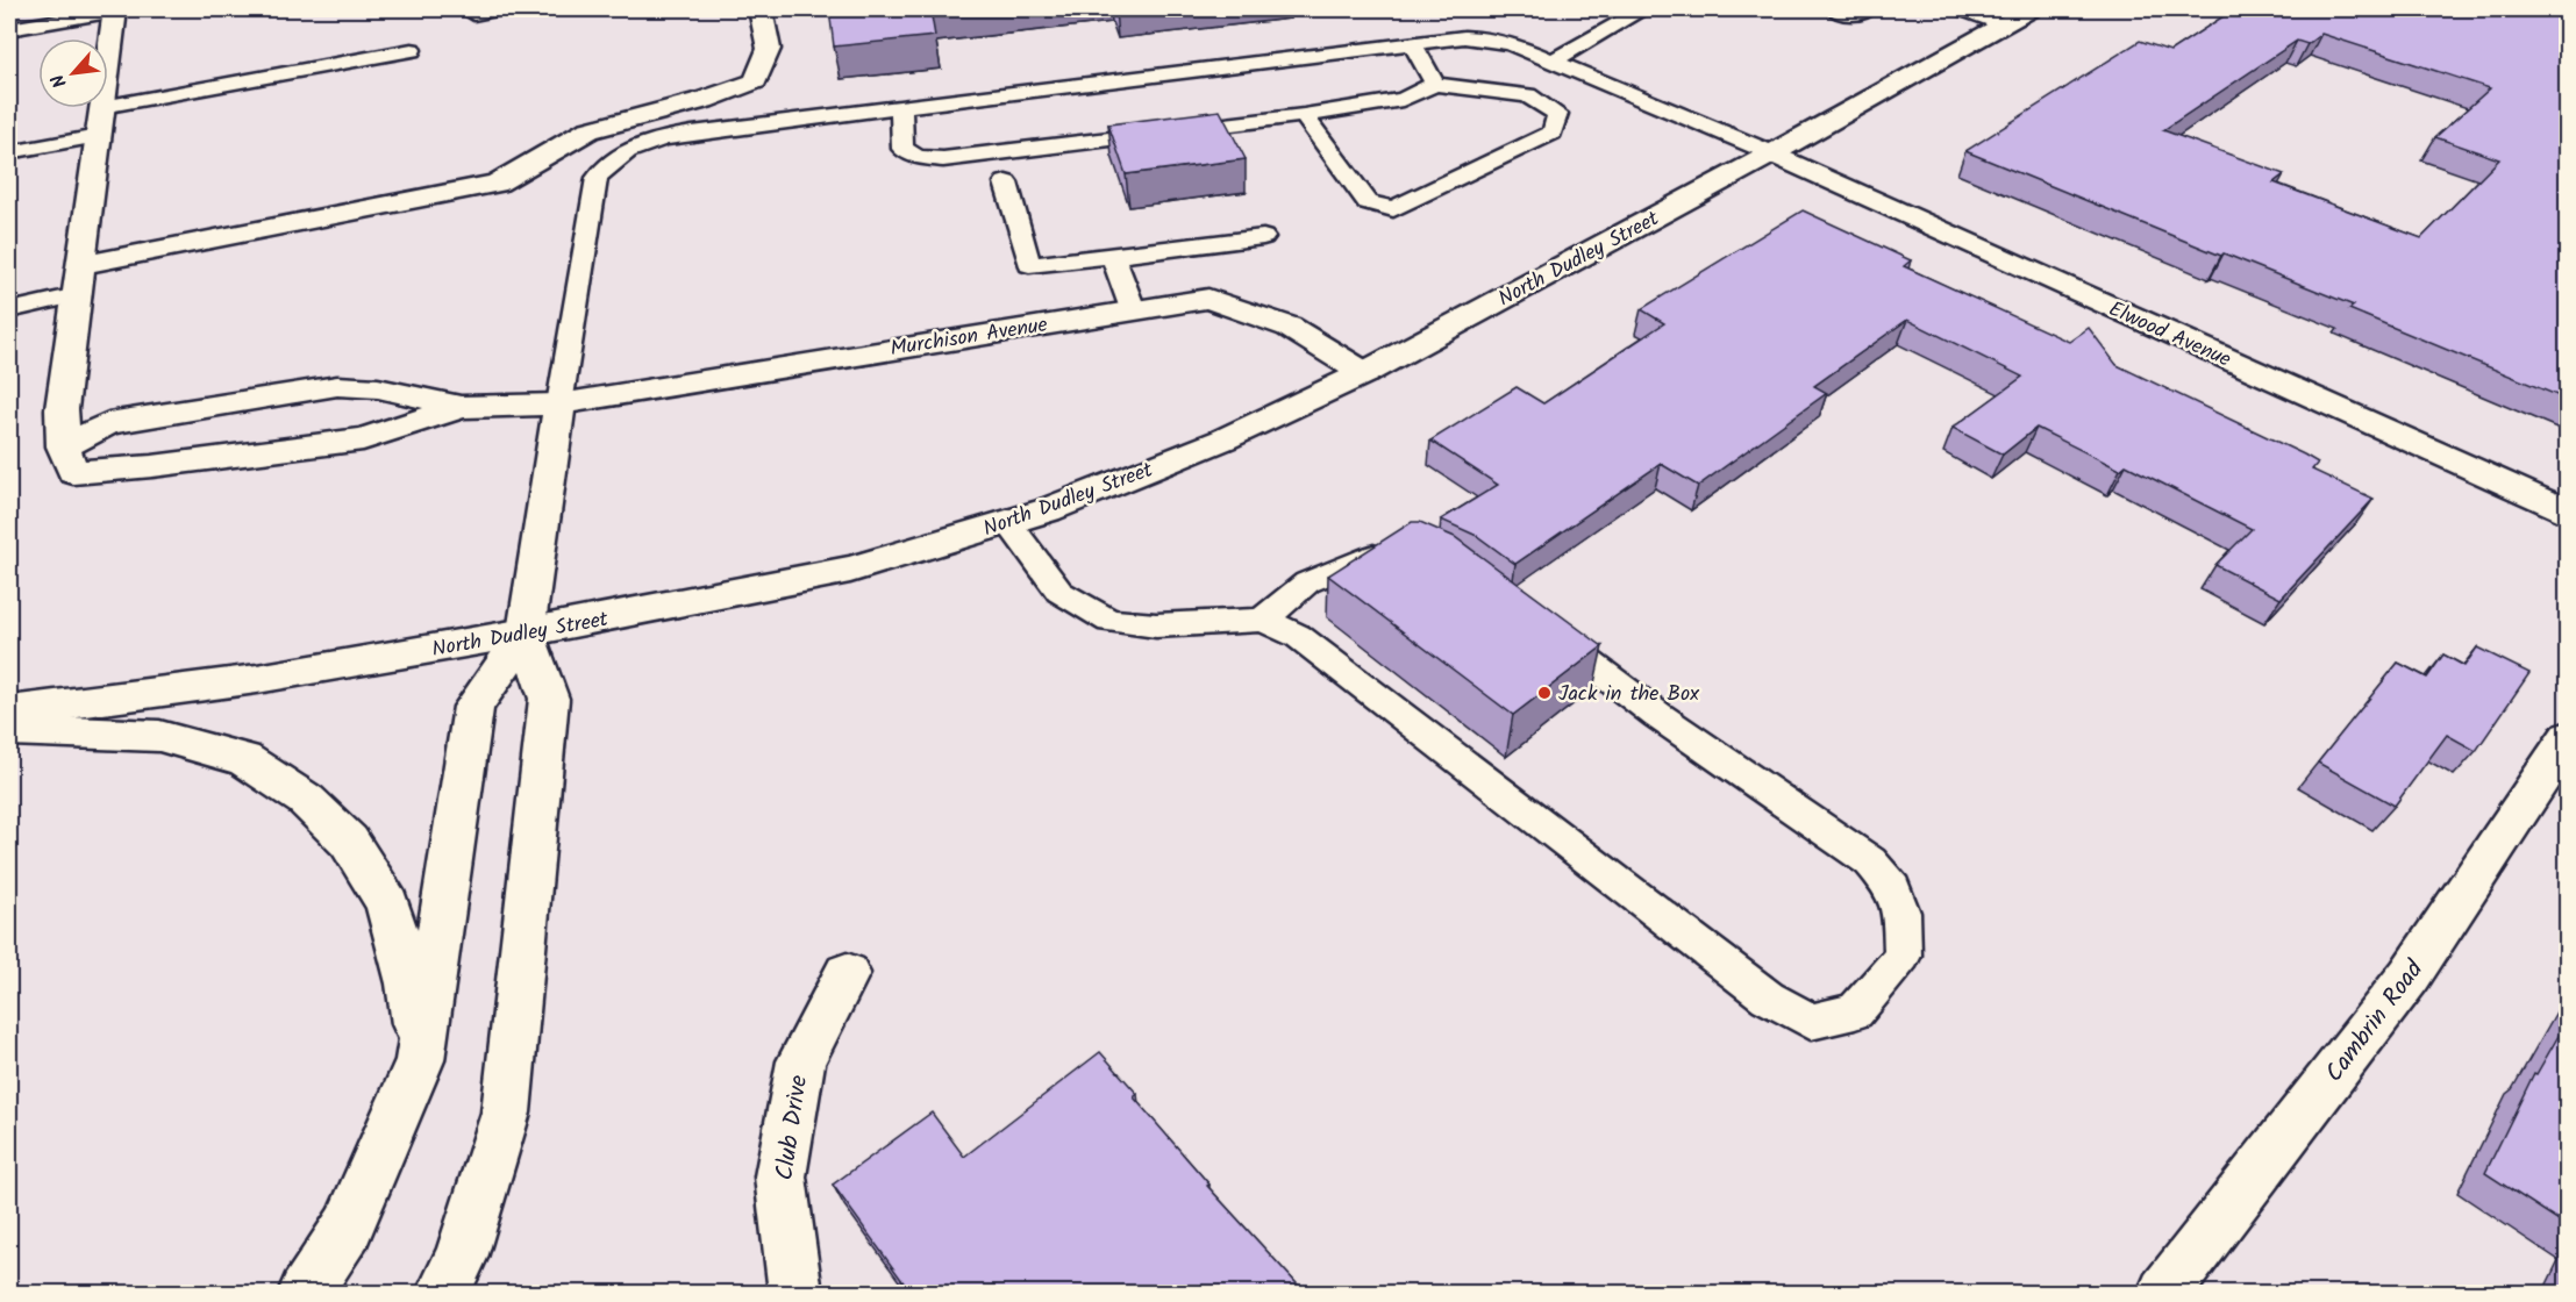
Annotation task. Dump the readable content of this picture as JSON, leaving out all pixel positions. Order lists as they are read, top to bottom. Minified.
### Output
{"streets":{"main road":["North Dudley Street","Elwood Avenue","Murchison Avenue","Cambrin Road","Club Drive"]},"crossings":[["North Dudley Street","Elwood Avenue"],["North Dudley Street","Murchison Avenue"]],"places":["Jack in the Box"],"north":"bottom left"}
